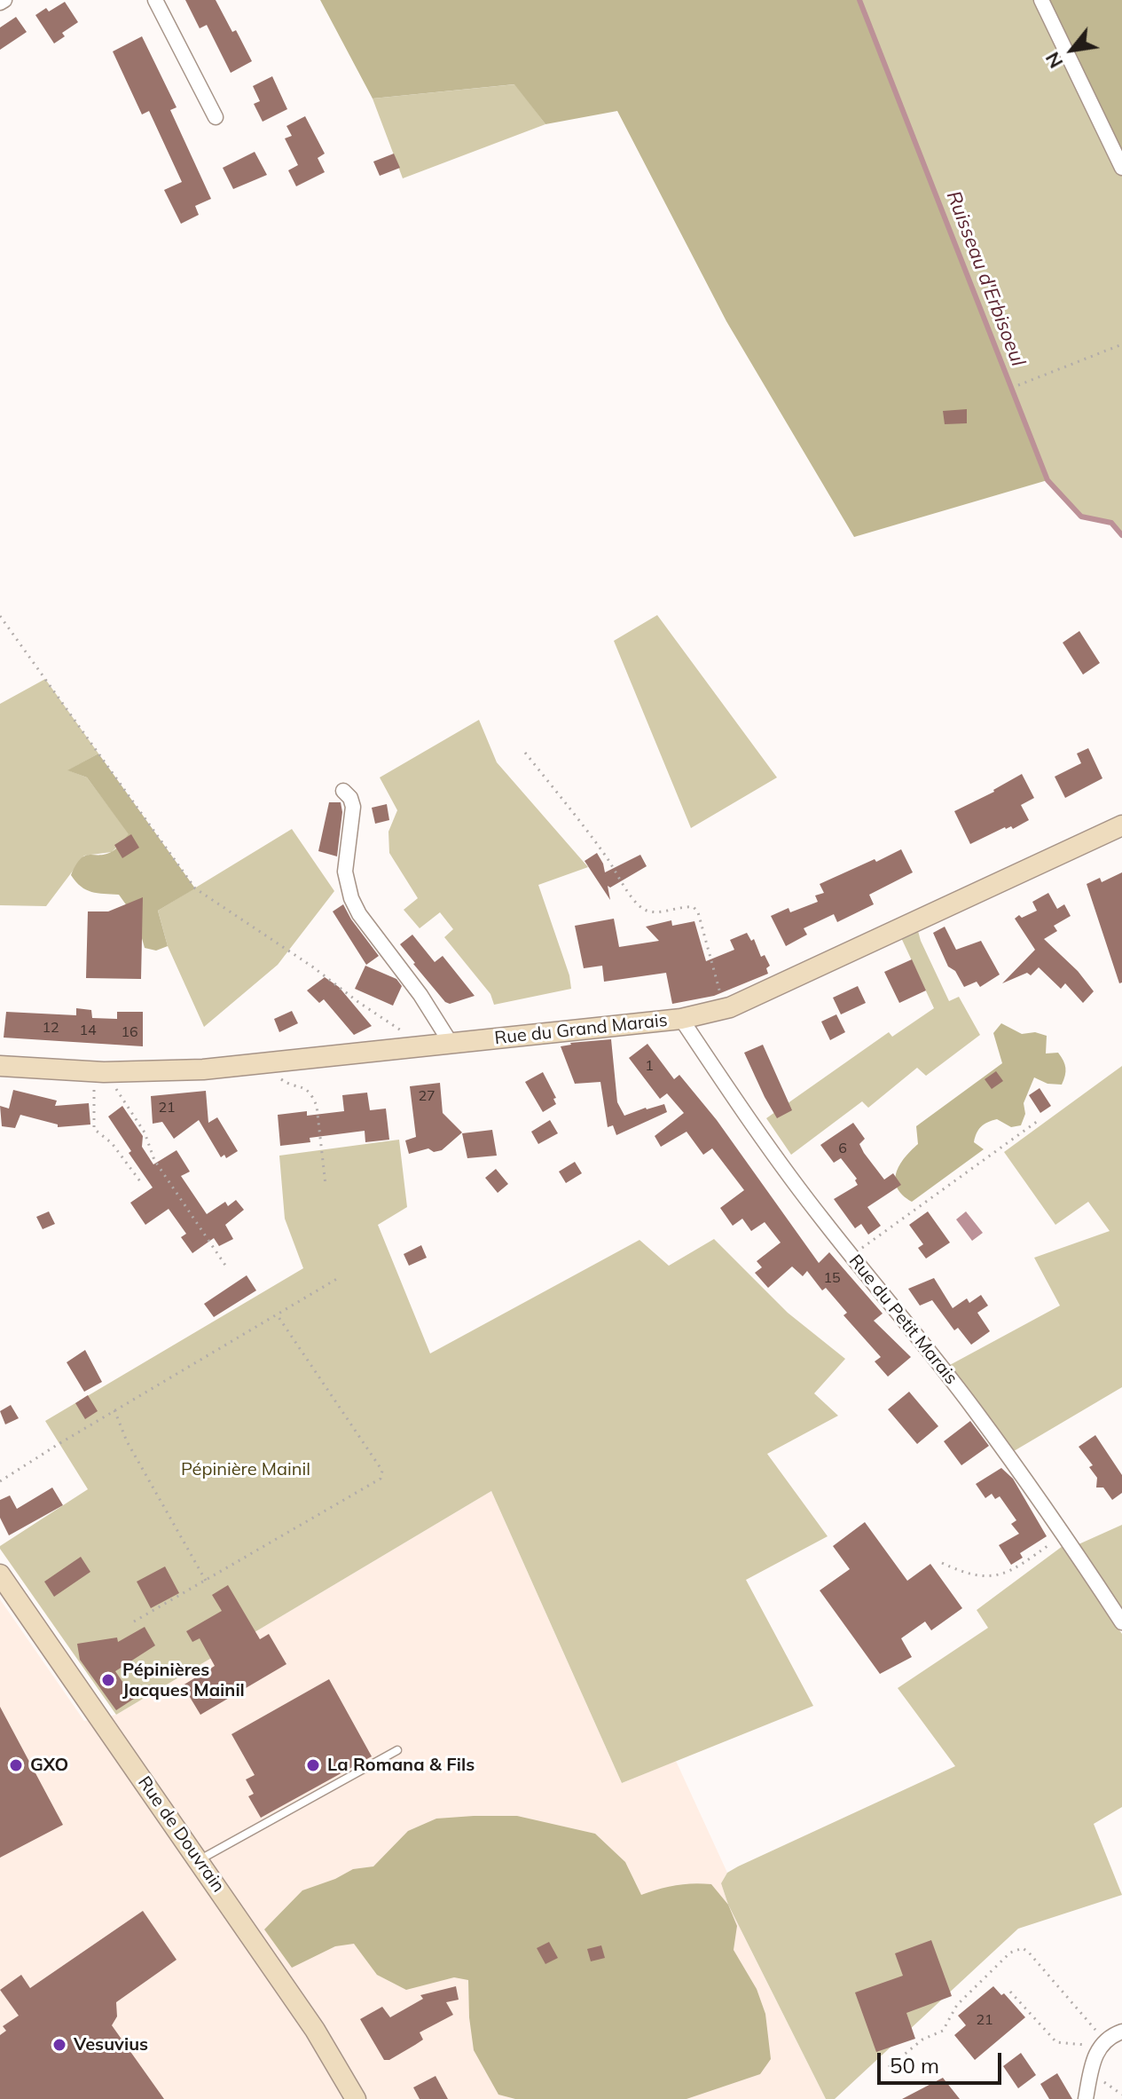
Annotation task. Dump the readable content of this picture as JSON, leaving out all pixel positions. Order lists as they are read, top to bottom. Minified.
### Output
{"streets":{"street":["Rue du Grand Marais","Rue du Petit Marais","Rue de Douvrain"]},"crossings":[["Rue du Grand Marais","Rue du Petit Marais"]],"water":["Ruisseau d'Erbisoeul"],"parks":["Pépinière Mainil"],"places":["Pépinières Jacques Mainil","GXO","La Romana & Fils","Vesuvius"],"house_numbers":["12","14","16","1","27","21","6","15","21"],"scale_bar":"50 m","north":"bottom left"}
